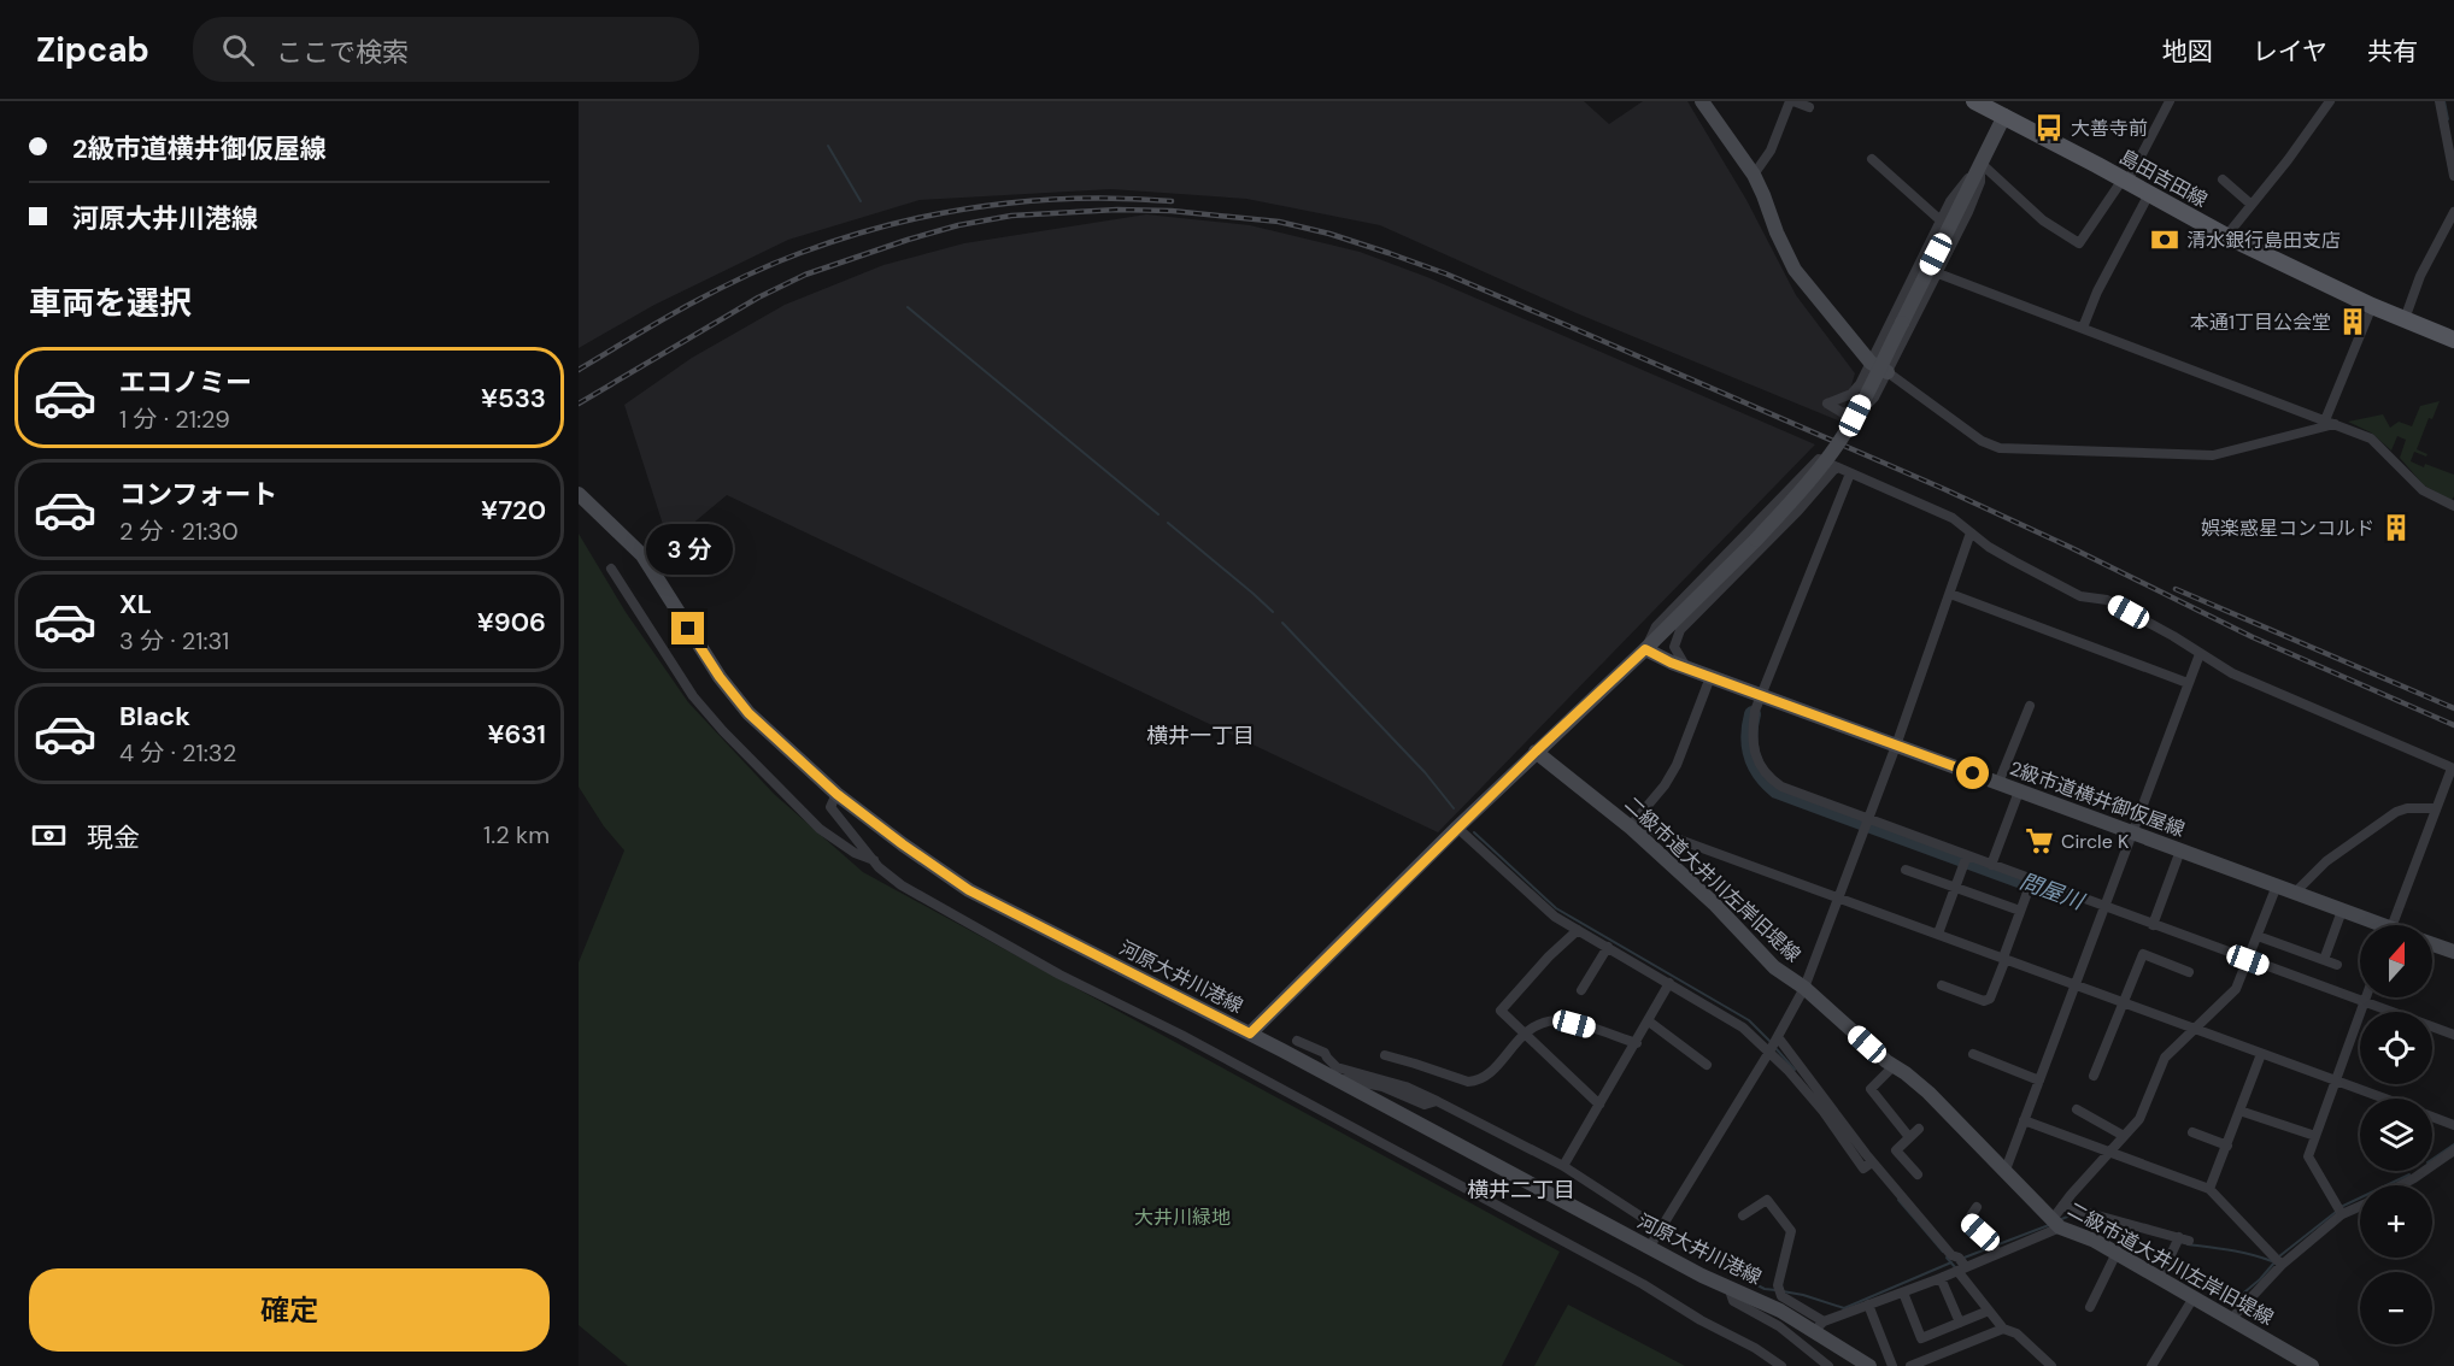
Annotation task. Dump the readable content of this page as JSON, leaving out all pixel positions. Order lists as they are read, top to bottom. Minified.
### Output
{"streets":{"main road":["島田吉田線"],"street":["2級市道横井御仮屋線","二級市道大井川左岸旧堤線","河原大井川港線"]},"districts":["横井一丁目","横井二丁目"],"water":["問屋川"],"parks":["大井川緑地"],"places":{"bus stop":["大善寺前"],"bank":["清水銀行島田支店"],"building":["本通1丁目公会堂","娯楽惑星コンコルド"],"supermarket":["Circle K"]},"north":"top","page":{"header":"Zipcab","search":"ここで検索","nav":["地図","レイヤ","共有"],"banner":["2級市道横井御仮屋線","河原大井川港線"],"heading":"車両を選択","list":[{"name":"エコノミー","note":"1 分 · 21:29","value":"¥533"},{"name":"コンフォート","note":"2 分 · 21:30","value":"¥720"},{"name":"XL","note":"3 分 · 21:31","value":"¥906"},{"name":"Black","note":"4 分 · 21:32","value":"¥631"}],"bubble":"3 分","pay":["現金","1.2 km"],"map_buttons":["+","−"],"buttons":"確定"}}
